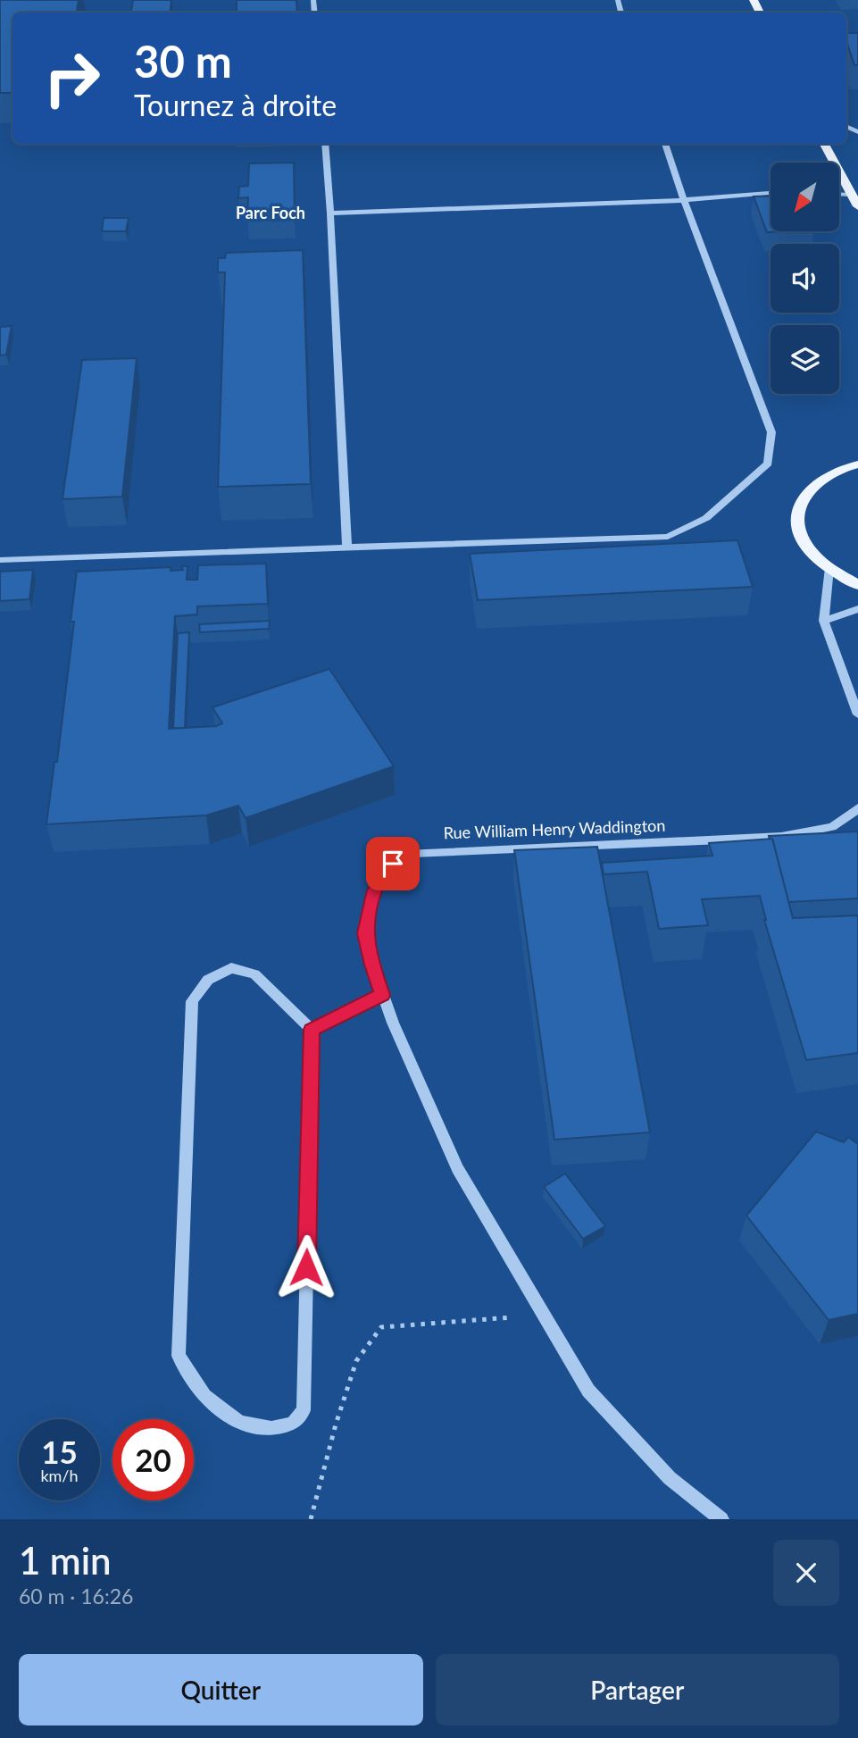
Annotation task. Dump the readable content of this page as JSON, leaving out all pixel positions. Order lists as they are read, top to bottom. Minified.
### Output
{"streets":{"street":["Rue William Henry Waddington"]},"districts":["Parc Foch"],"north":"bottom left","page":{"turn":["30 m","Tournez à droite"],"speed":"15 km/h","limit":"20","heading":["1 min","60 m · 16:26"],"buttons":["Quitter","Partager"]}}
